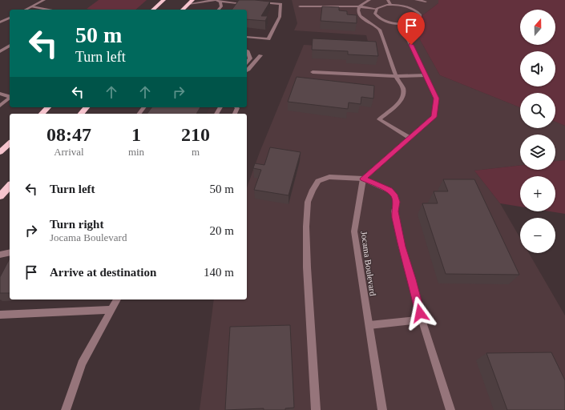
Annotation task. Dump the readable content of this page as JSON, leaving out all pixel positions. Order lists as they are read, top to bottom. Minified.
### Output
{"streets":{"street":["Jocama Boulevard"]},"north":"top","page":{"map_buttons":["+","−"],"turn":["50 m","Turn left"],"eta":["08:47","Arrival","1","min","210","m"],"list":[{"name":"Turn left","value":"50 m"},{"name":"Turn right","note":"Jocama Boulevard","value":"20 m"},{"name":"Arrive at destination","value":"140 m"}]}}
